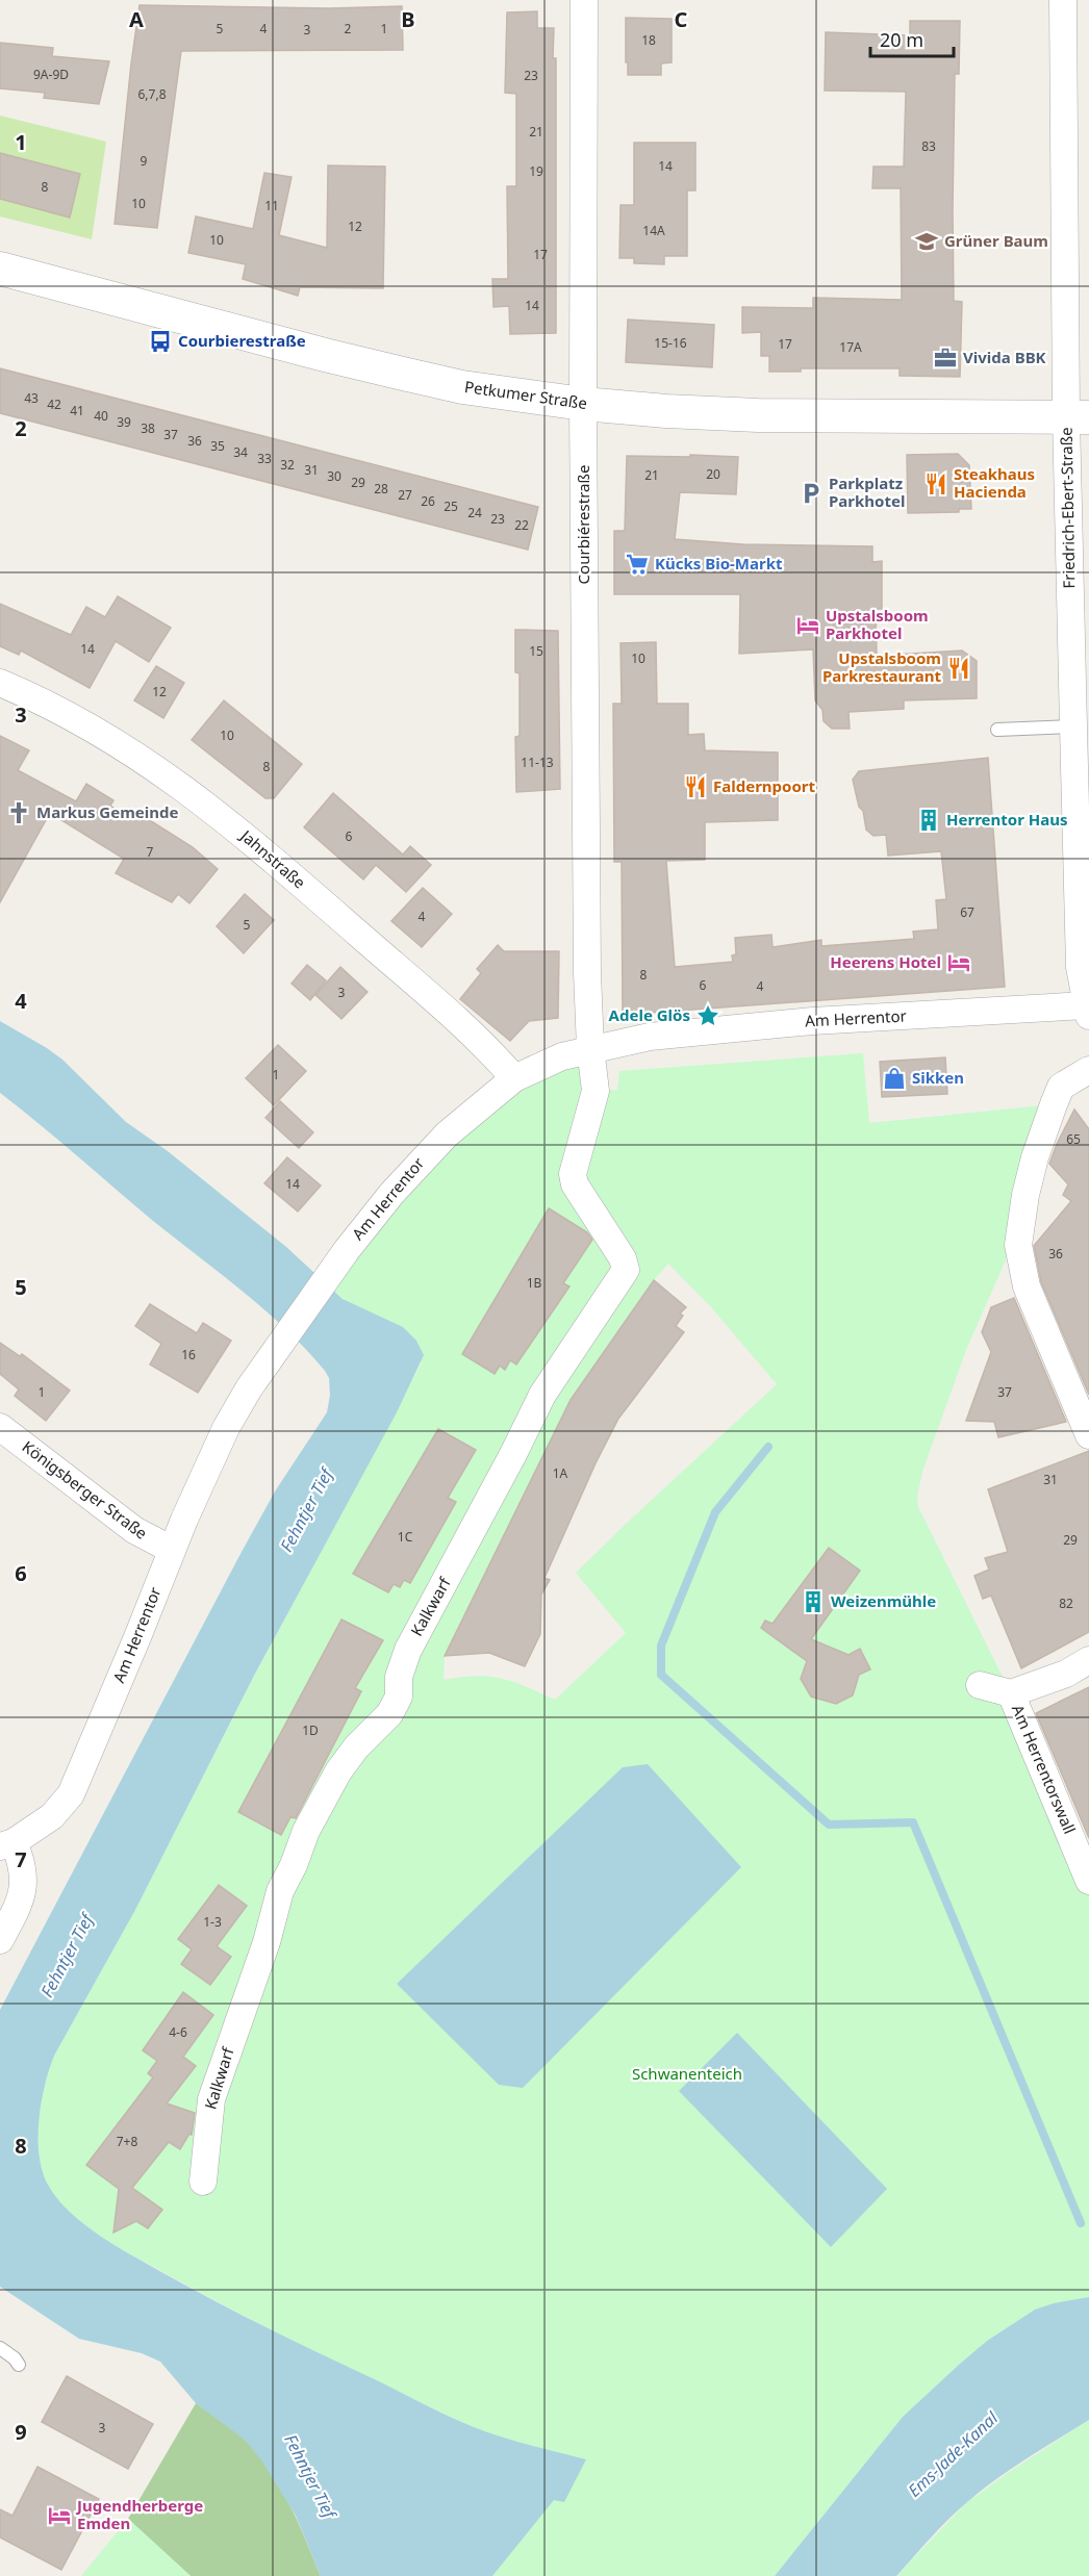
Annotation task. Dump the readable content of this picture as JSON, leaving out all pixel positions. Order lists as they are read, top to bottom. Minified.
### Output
{"streets":{"street":["Petkumer Straße","Friedrich-Ebert-Straße","Courbiérestraße","Jahnstraße","Am Herrentor","Königsberger Straße","Kalkwarf","Am Herrentorswall"]},"crossings":[["Petkumer Straße","Friedrich-Ebert-Straße"],["Petkumer Straße","Courbiérestraße"],["Friedrich-Ebert-Straße","Am Herrentor"],["Courbiérestraße","Am Herrentor"],["Courbiérestraße","Kalkwarf"],["Jahnstraße","Am Herrentor"],["Am Herrentor","Königsberger Straße"],["Am Herrentor","Kalkwarf"]],"water":["Fehntjer Tief","Ems-Jade-Kanal"],"parks":["Schwanenteich"],"places":{"school or university":["Grüner Baum"],"bus stop":["Courbierestraße"],"office":["Vivida BBK"],"restaurant":["Steakhaus Hacienda","Upstalsboom Parkrestaurant","Faldernpoort"],"parking":["Parkplatz Parkhotel"],"supermarket":["Kücks Bio-Markt"],"hotel":["Upstalsboom Parkhotel","Heerens Hotel","Jugendherberge Emden"],"church":["Markus Gemeinde"],"building":["Herrentor Haus","Weizenmühle"],"place":["Adele Glös"],"shop":["Sikken"]},"house_numbers":["5","4","2","1","3","18","9A-9D","23","6,7,8","21","83","9","14","19","8","10","11","12","14A","10","17","14","15-16","17","17A","43","42","41","40","39","38","37","36","35","34","33","32","31","20","21","30","29","28","27","26","25","24","23","22","14","15","10","12","10","11-13","8","6","7","67","4","5","8","6","4","3","1","65","14","36","1B","16","1","37","1A","31","1C","29","82","1D","1-3","4-6","7+8","3"],"scale_bar":"20 m","grid":{"columns":["A","B","C"],"rows":["1","2","3","4","5","6","7","8","9"]}}
